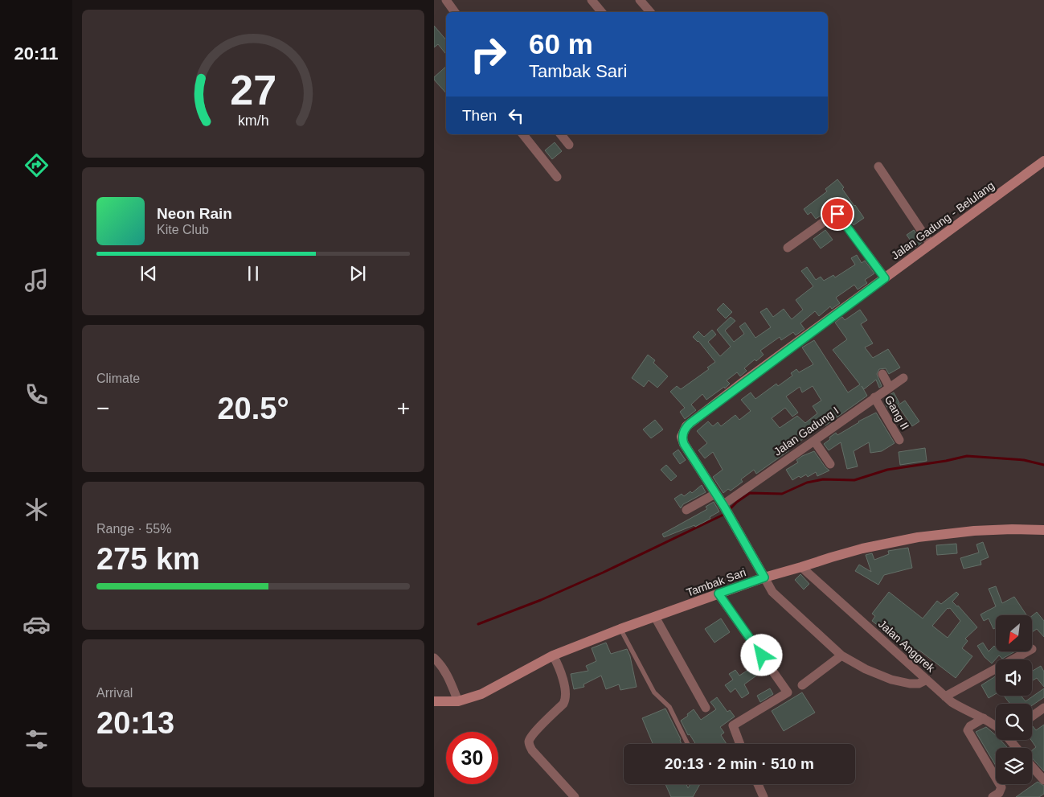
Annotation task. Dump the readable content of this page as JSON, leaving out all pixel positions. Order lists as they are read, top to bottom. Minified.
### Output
{"streets":{"street":["Jalan Gadung - Belulang","Gang II","Jalan Gadung I","Tambak Sari","Jalan Anggrek"]},"crossings":[["Jalan Gadung - Belulang","Jalan Gadung I"],["Jalan Gadung - Belulang","Tambak Sari"],["Gang II","Jalan Gadung I"],["Tambak Sari","Jalan Anggrek"]],"north":"bottom left","page":{"tabs":"20:11","turn":["60 m","Tambak Sari"],"then":"Then","song":["Neon Rain","Kite Club"],"tile":["Climate",["Range · 55%","275 km"],["Arrival","20:13"]],"heat":["−","20.5°","+"],"limit":"30","trip":"20:13 · 2 min · 510 m","gauge":["27","km/h"]}}
